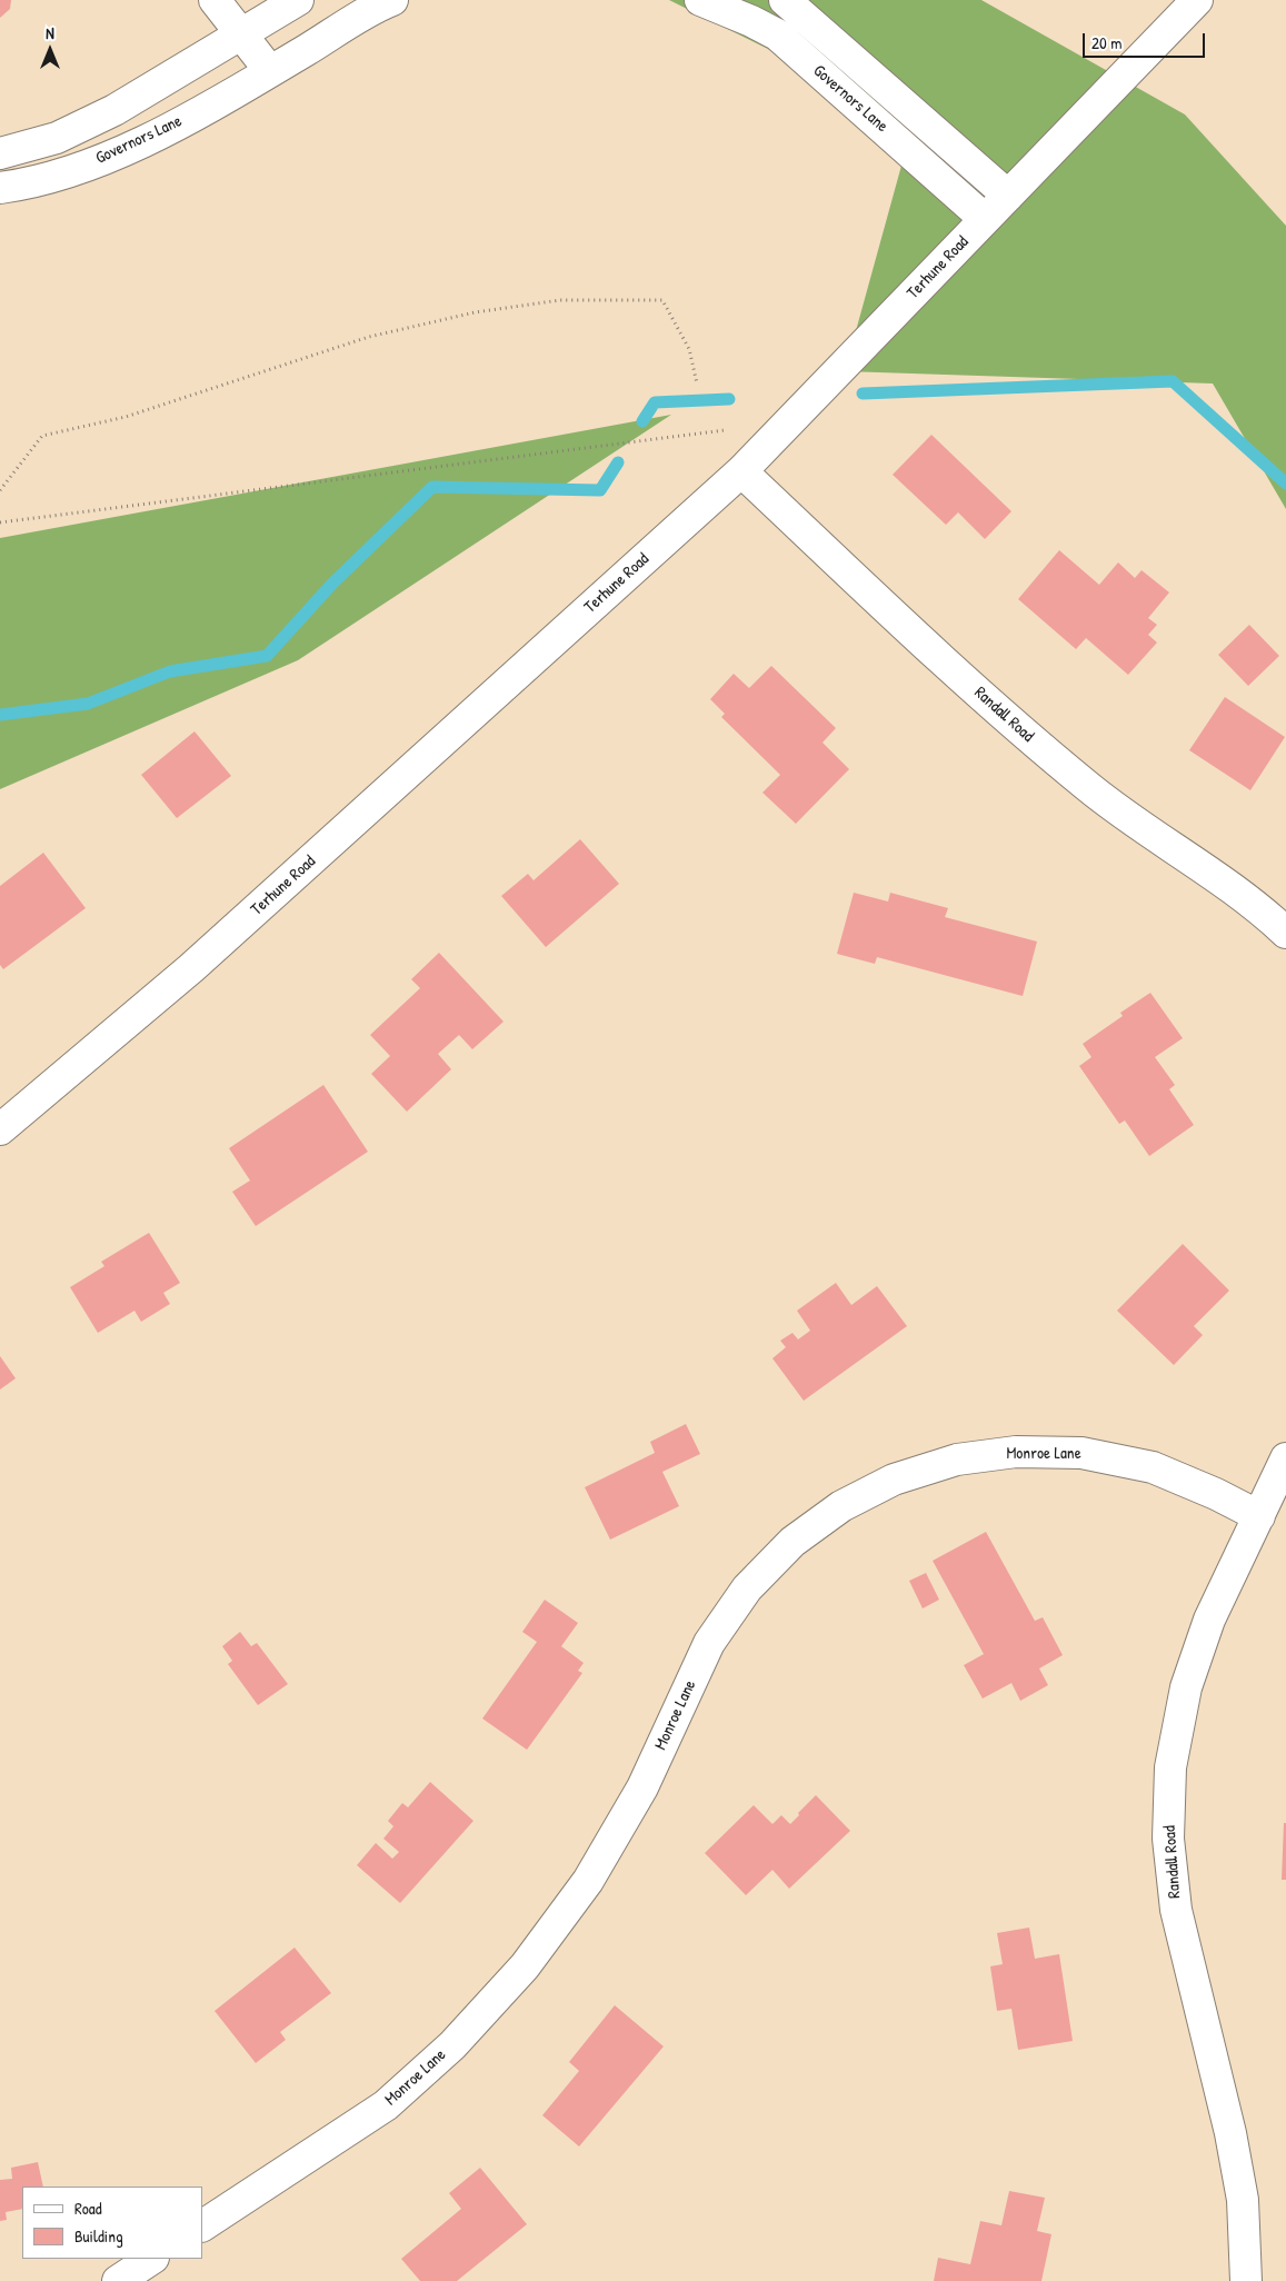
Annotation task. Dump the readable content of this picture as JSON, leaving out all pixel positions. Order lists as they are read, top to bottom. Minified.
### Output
{"streets":{"street":["Governors Lane","Terhune Road","Randall Road","Monroe Lane"]},"crossings":[["Governors Lane","Terhune Road"],["Terhune Road","Randall Road"],["Randall Road","Monroe Lane"]],"legend":["Road","Building"],"scale_bar":"20 m","north":"top"}
